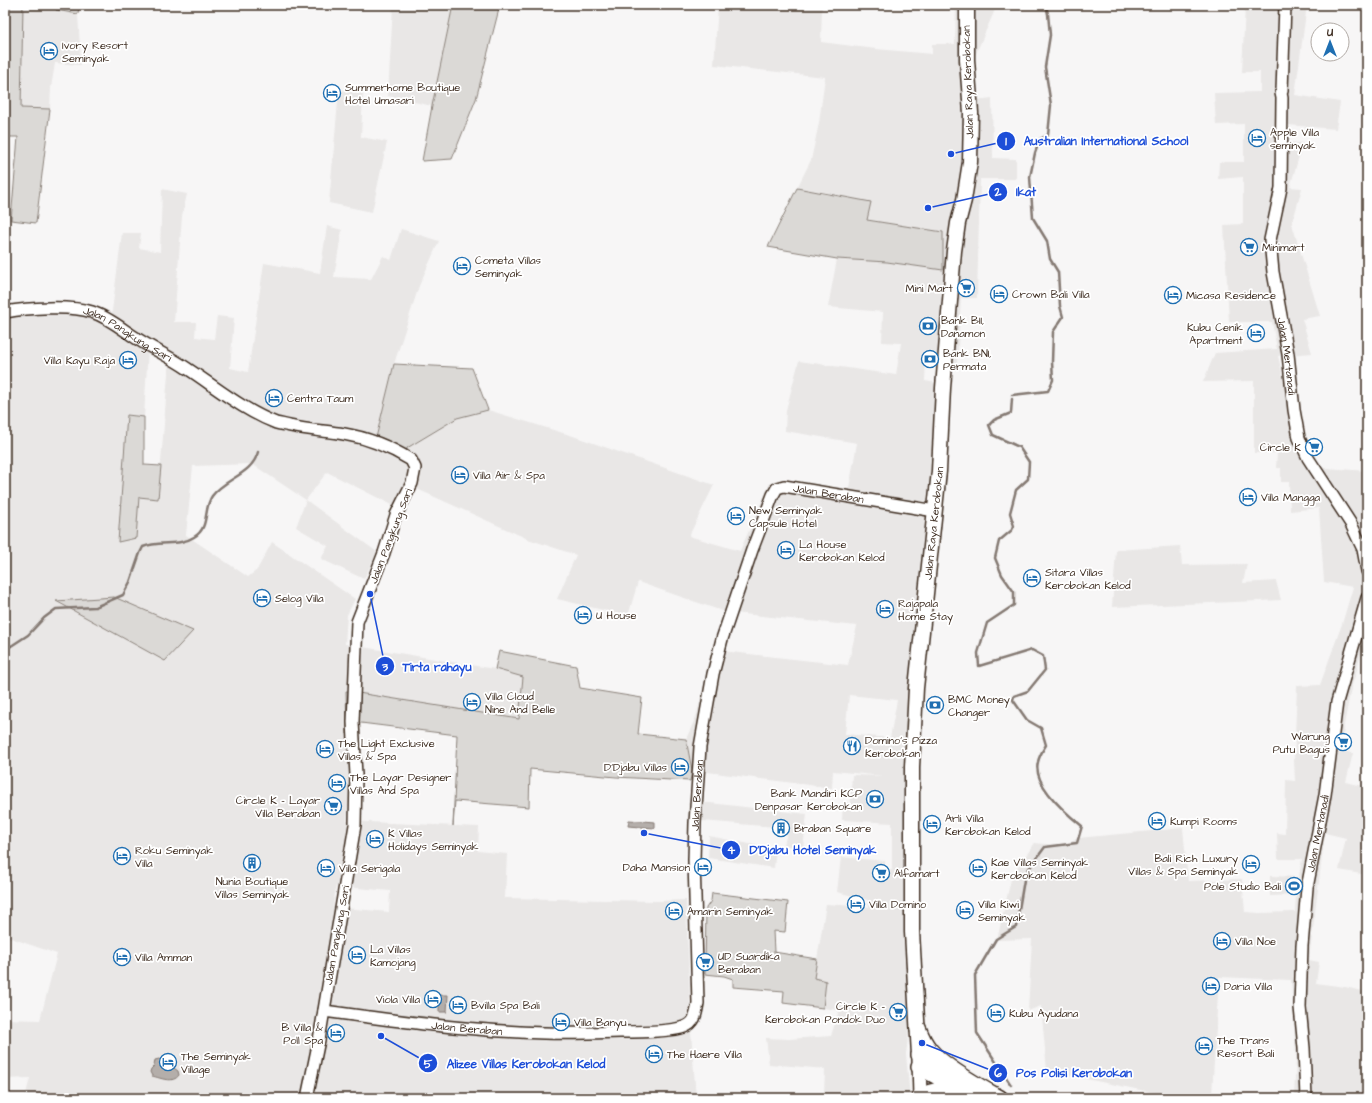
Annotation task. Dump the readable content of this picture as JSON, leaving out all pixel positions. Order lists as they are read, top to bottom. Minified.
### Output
{"streets":{"main road":["Jalan Raya Kerobokan"],"street":["Jalan Pangkung Sari","Jalan Mertanadi","Jalan Beraban"]},"crossings":[["Jalan Raya Kerobokan","Jalan Beraban"],["Jalan Pangkung Sari","Jalan Beraban"]],"places":{"hotel":["Ivory Resort Seminyak","Summerhome Boutique Hotel Umasari","Apple Villa seminyak","Cometa Villas Seminyak","Crown Bali Villa","Micasa Residence","Kubu Cenik Apartment","Villa Kayu Raja","Centra Taum","Villa Air & Spa","Villa Mangga","New Seminyak Capsule Hotel","La House Kerobokan Kelod","Sitara Villas Kerobokan Kelod","Selog Villa","Rajapala Home Stay","U House","Villa Cloud Nine And Belle","The Light Exclusive Villas & Spa","D'Djabu Villas","The Layar Designer Villas And Spa","Kumpi Rooms","Arli Villa Kerobokan Kelod","K Villas Holidays Seminyak","Roku Seminyak Villa","Bali Rich Luxury Villas & Spa Seminyak","Daha Mansion","Villa Serigala","Kae Villas Seminyak Kerobokan Kelod","Villa Domino","Villa Kiwi Seminyak","Amarin Seminyak","Villa Noe","La Villas Kamojang","Villa Amman","Daria Villa","Viola Villa","Bvilla Spa Bali","Kubu Ayudana","Villa Banyu","B Villa & Poll Spa","The Trans Resort Bali","The Haere Villa","The Seminyak Village"],"other":["Australian International School","Ikat","Tirta rahayu","D'Djabu Hotel Seminyak","Alizee Villas Kerobokan Kelod","Pos Polisi Kerobokan"],"supermarket":["Minimart","Mini Mart","Circle K","Warung Putu Bagus","Circle K - Layar Villa Beraban","Alfamart","UD Suardika Beraban","Circle K - Kerobokan Pondok Duo"],"bank":["Bank BII, Danamon","Bank BNI, Permata","BMC Money Changer","Bank Mandiri KCP Denpasar Kerobokan"],"restaurant":["Domino's Pizza Kerobokan"],"building":["Braban Square","Nunia Boutique Villas Seminyak"],"sports":["Pole Studio Bali"]},"north":"top"}
